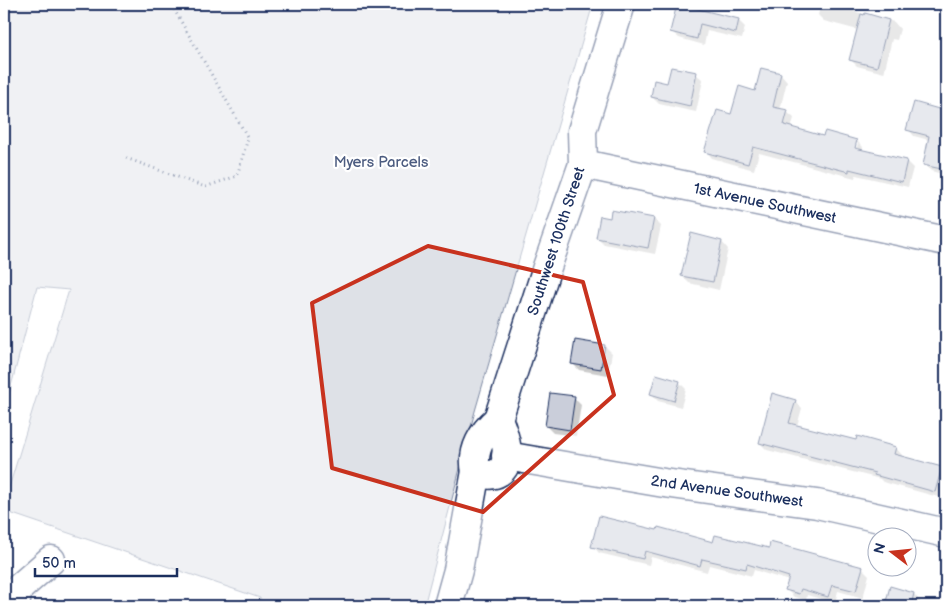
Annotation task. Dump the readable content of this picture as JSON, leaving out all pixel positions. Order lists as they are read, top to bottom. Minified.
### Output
{"streets":{"street":["1st Avenue Southwest","Southwest 100th Street","2nd Avenue Southwest"]},"crossings":[["1st Avenue Southwest","Southwest 100th Street"]],"parks":["Myers Parcels"],"scale_bar":"50 m","north":"left"}
